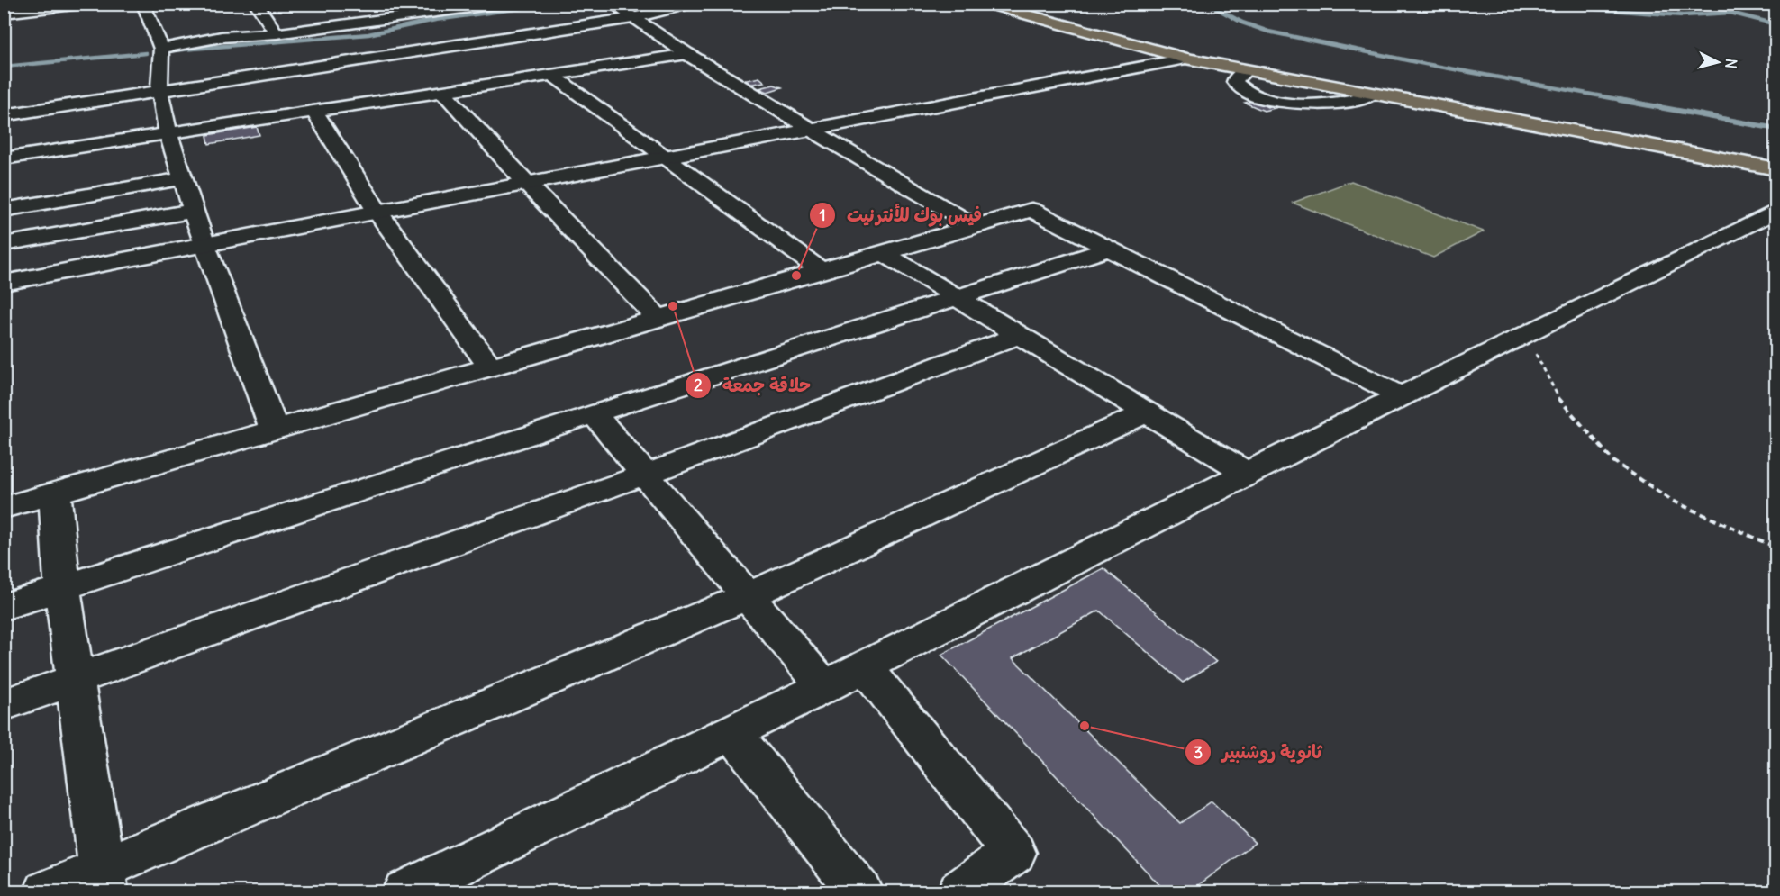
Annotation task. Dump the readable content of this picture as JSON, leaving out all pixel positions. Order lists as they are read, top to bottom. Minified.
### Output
{"places":["فيس بوك للأنترنيت","حلاقة جمعة","ثانوية روشنبير"],"north":"right"}
